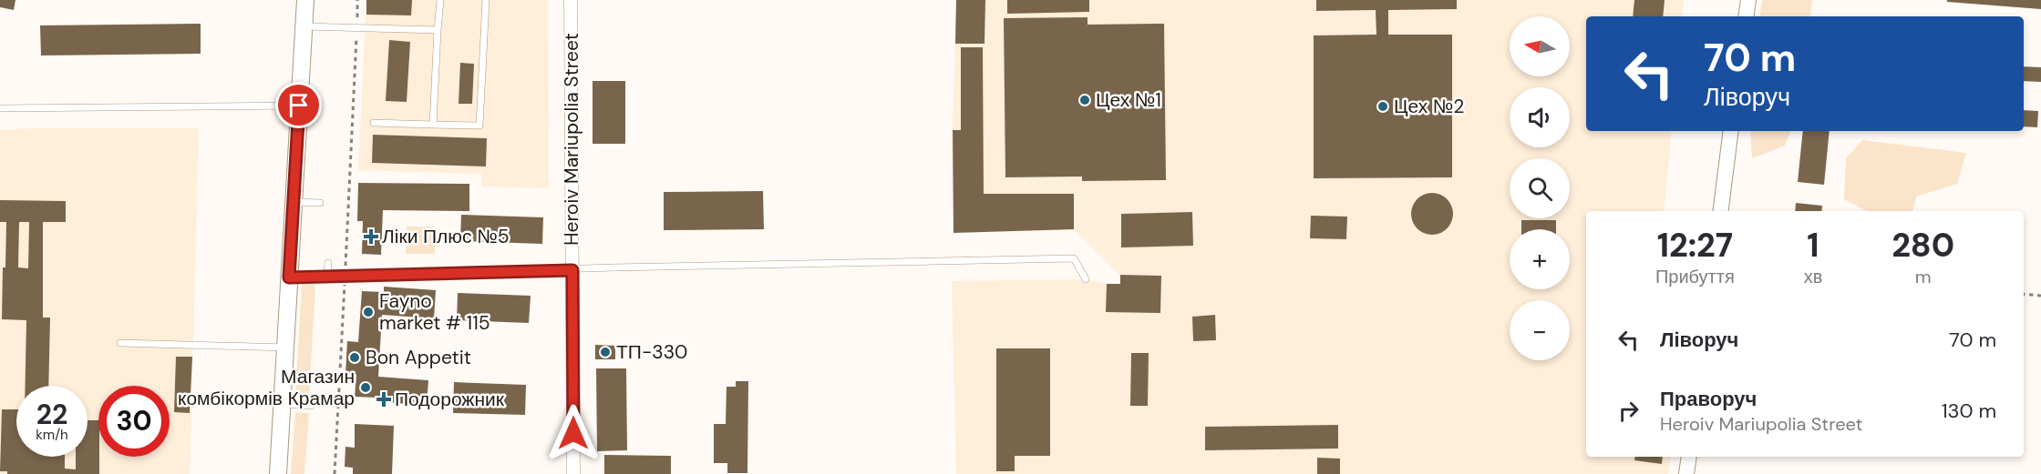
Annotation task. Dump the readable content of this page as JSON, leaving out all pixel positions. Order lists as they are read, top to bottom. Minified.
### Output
{"streets":{"street":["Heroiv Mariupolia Street"]},"places":{"other":["Цех №1","Цех №2","Fayno market # 115","ТП-330","Bon Appetit","Магазин комбікормів Крамар"],"health":["Ліки Плюс №5","Подорожник"]},"north":"left","page":{"map_buttons":["+","−"],"turn":["70 m","Ліворуч"],"eta":["12:27","Прибуття","1","хв","280","m"],"list":[{"name":"Ліворуч","value":"70 m"},{"name":"Праворуч","note":"Heroiv Mariupolia Street","value":"130 m"}],"speed":"22 km/h","limit":"30"}}
